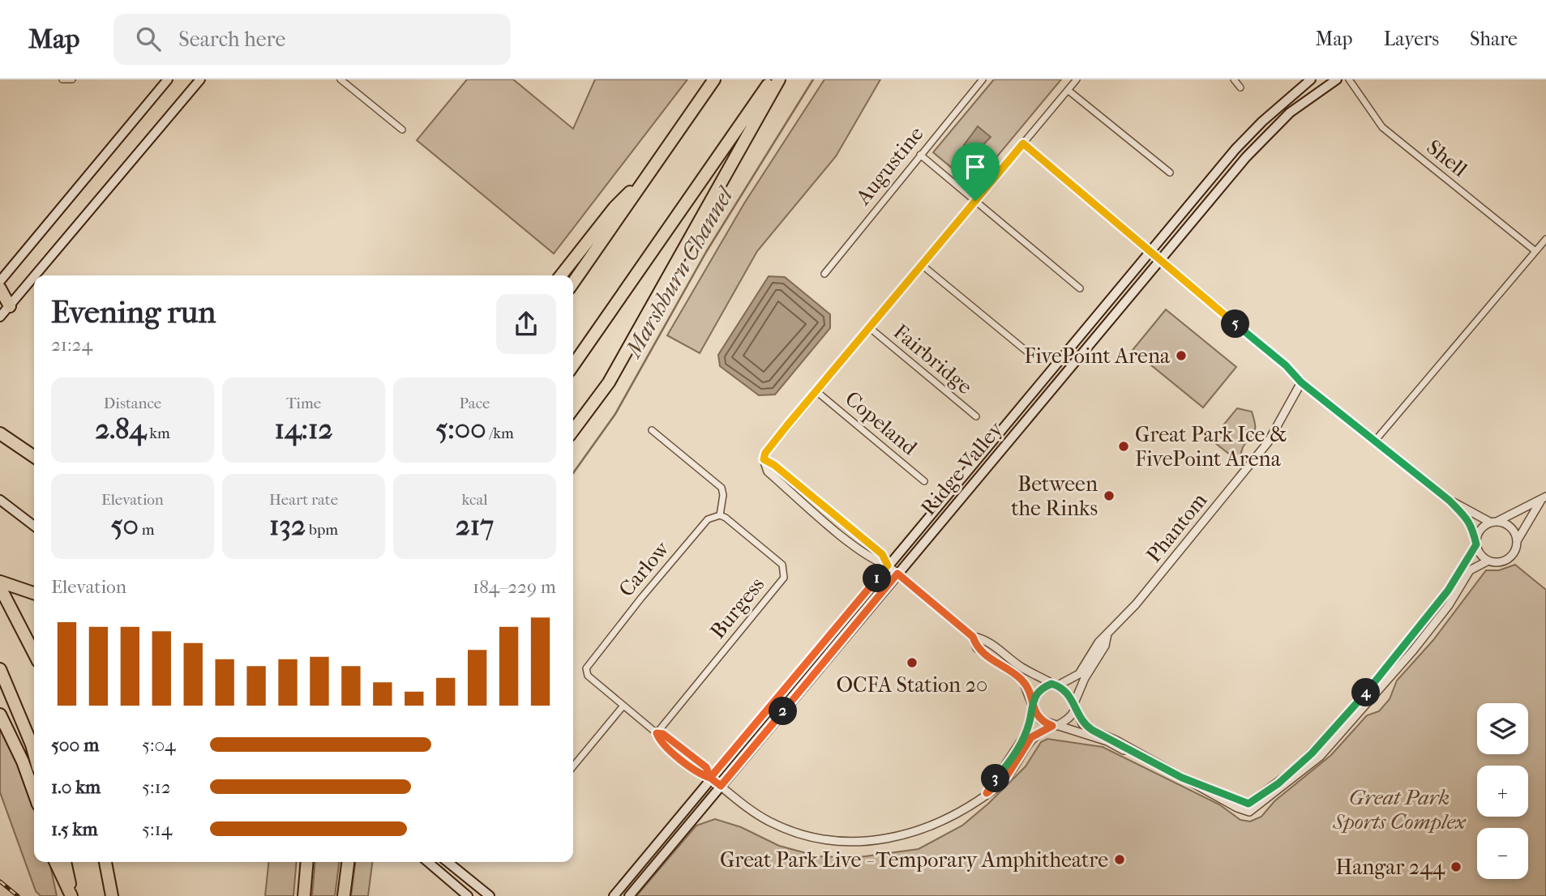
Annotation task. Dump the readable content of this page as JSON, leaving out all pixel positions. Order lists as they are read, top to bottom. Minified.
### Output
{"streets":{"main road":["Ridge Valley"],"street":["Shell","Augustine","Fairbridge","Copeland","Phantom","Carlow","Burgess"]},"crossings":[["Ridge Valley","Carlow"],["Carlow","Burgess"]],"water":["Marshburn Channel"],"parks":["Great Park Sports Complex"],"places":["FivePoint Arena","Great Park Ice & FivePoint Arena","Between the Rinks","OCFA Station 20","Great Park Live - Temporary Amphitheatre","Hangar 244"],"page":{"header":"Map","search":"Search here","nav":["Map","Layers","Share"],"heading":["Evening run","21:24"],"pins":["5","1","4","2","3"],"stats":[["Distance","2.84 km"],["Time","14:12"],["Pace","5:00 /km"],["Elevation","50 m"],["Heart rate","132 bpm"],["kcal","217"]],"chart":["Elevation","184–229 m"],"map_buttons":["+","−"],"list":[{"name":"500 m","note":"5:04"},{"name":"1.0 km","note":"5:12"},{"name":"1.5 km","note":"5:14"}]}}
